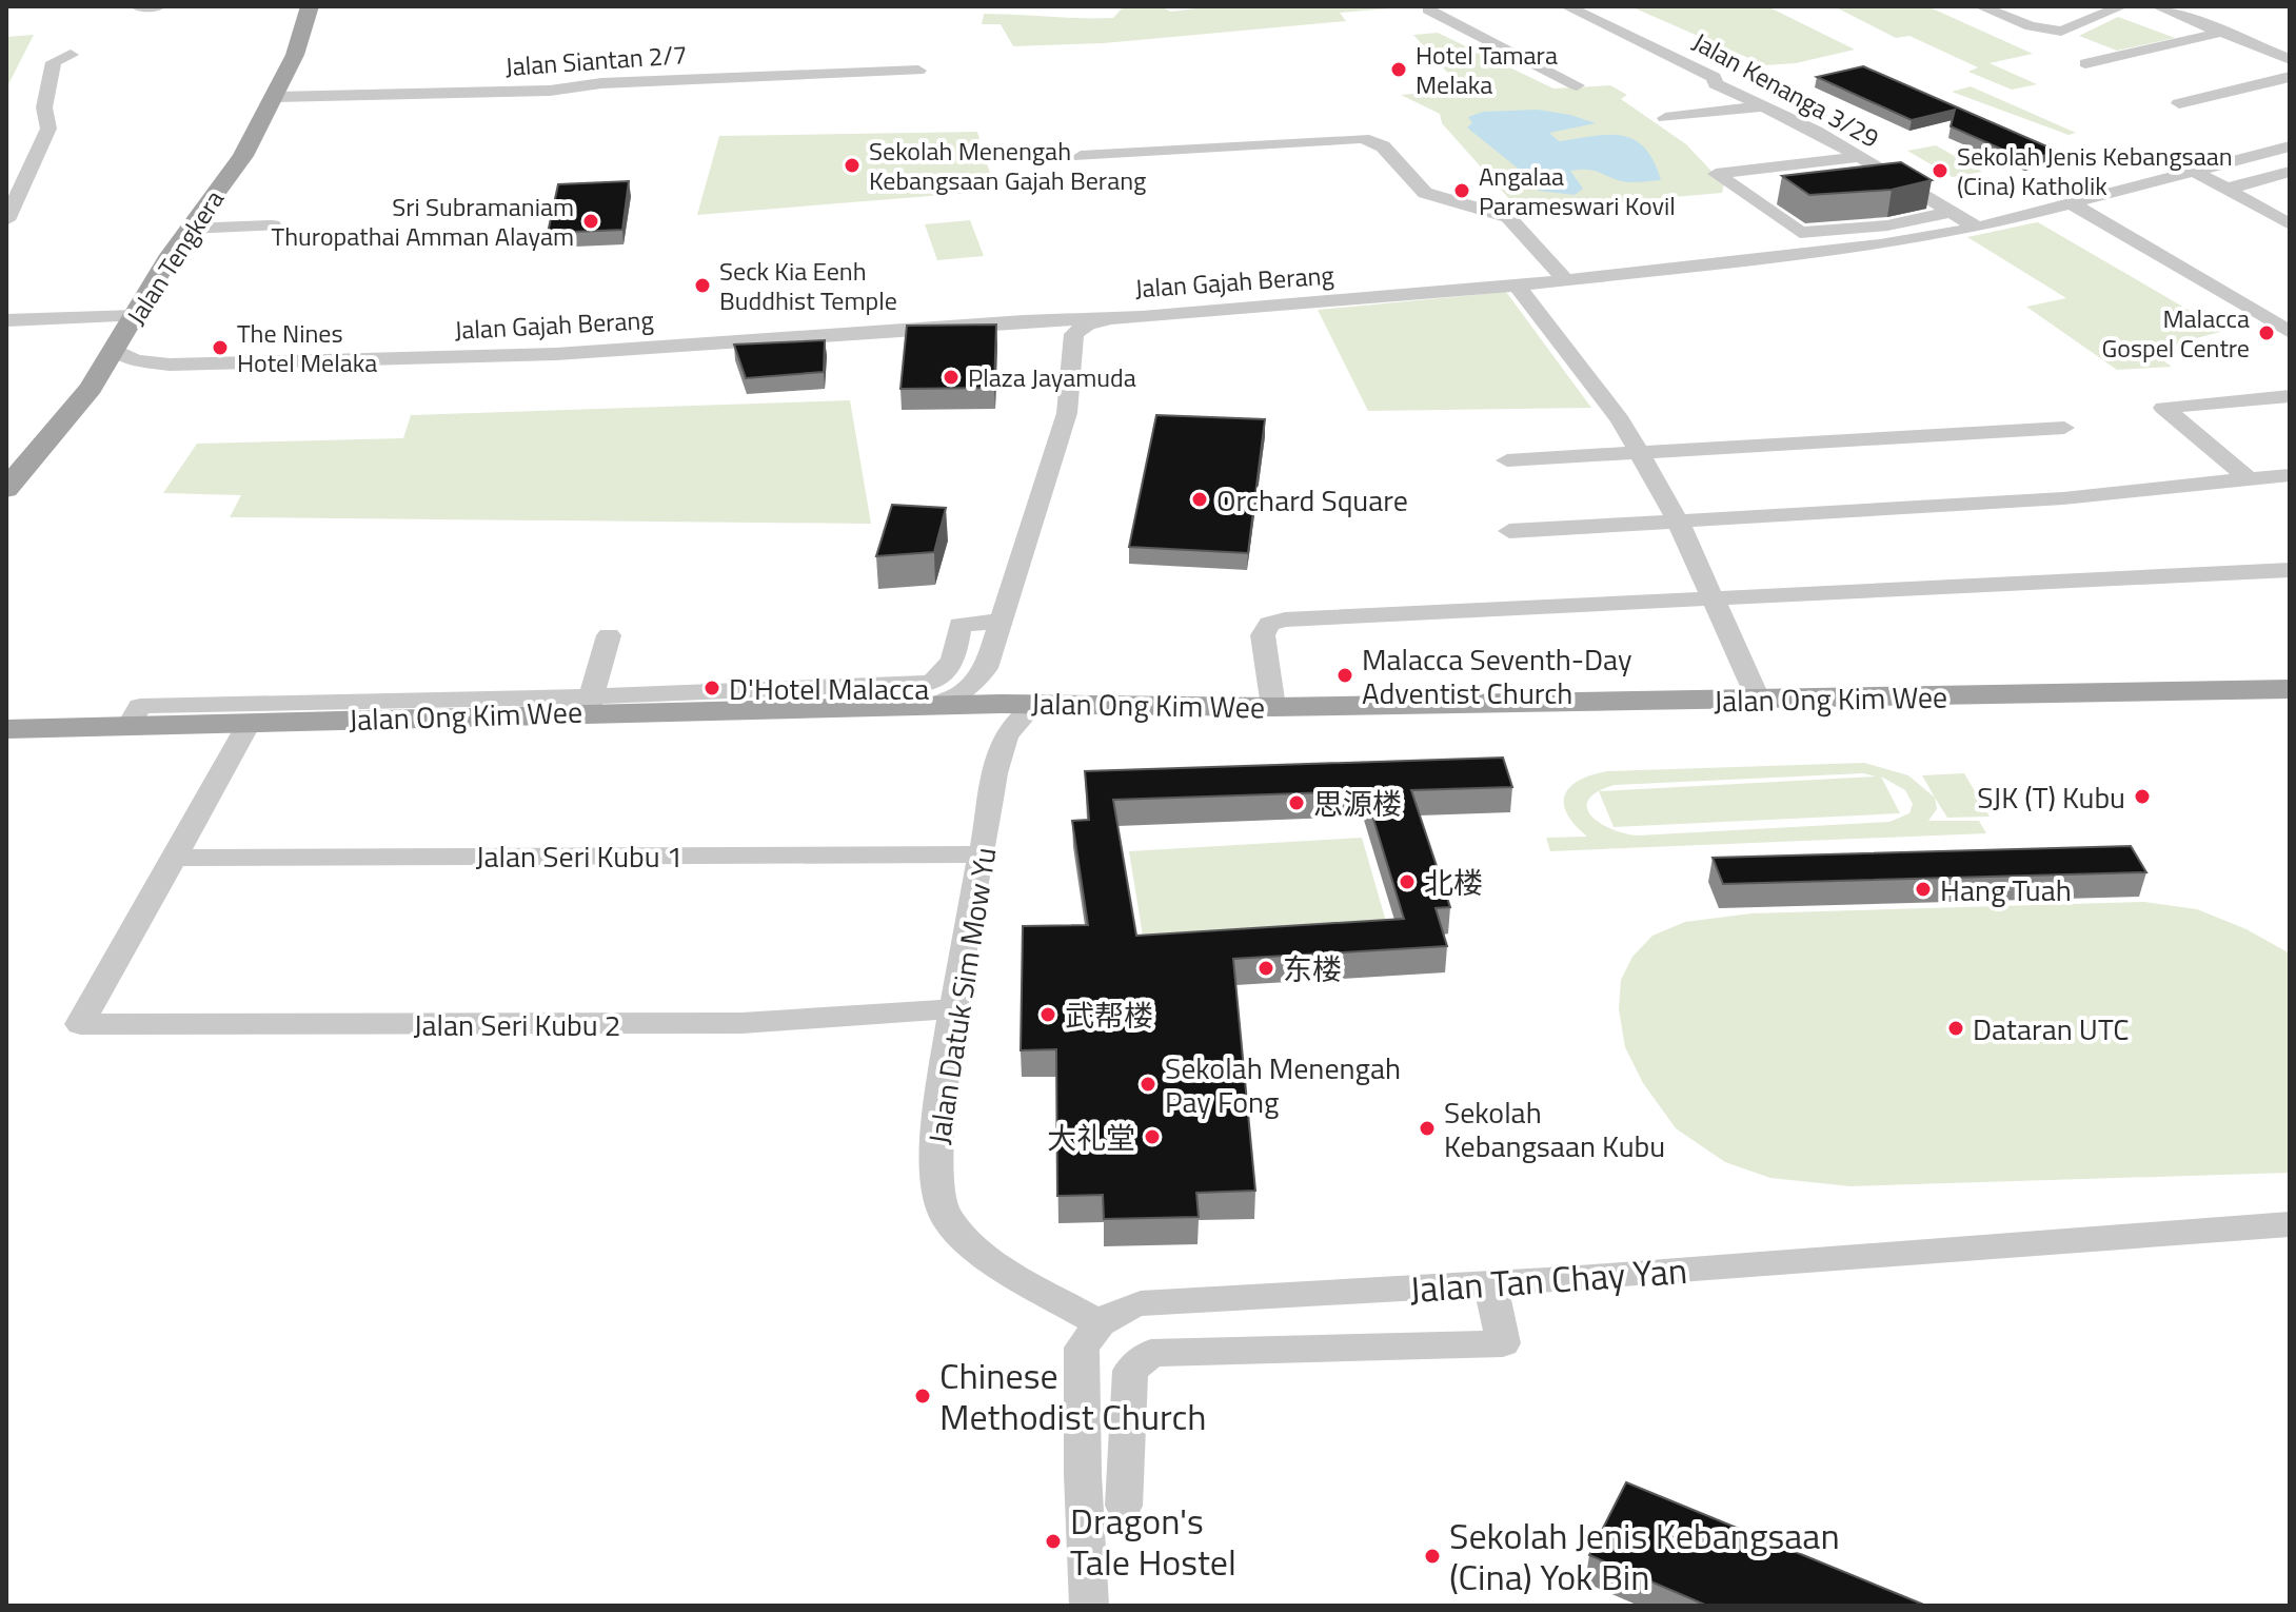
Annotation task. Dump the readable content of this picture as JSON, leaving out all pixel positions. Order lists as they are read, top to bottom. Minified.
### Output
{"streets":{"main road":["Jalan Tengkera","Jalan Ong Kim Wee"],"street":["Jalan Siantan 2/7","Jalan Kenanga 3/29","Jalan Gajah Berang","Jalan Seri Kubu 1","Jalan Datuk Sim Mow Yu","Jalan Seri Kubu 2","Jalan Tan Chay Yan"]},"crossings":[["Jalan Siantan 2/7","Jalan Tengkera"],["Jalan Kenanga 3/29","Jalan Gajah Berang"],["Jalan Tengkera","Jalan Gajah Berang"],["Jalan Seri Kubu 1","Jalan Datuk Sim Mow Yu"],["Jalan Seri Kubu 1","Jalan Seri Kubu 2"],["Jalan Datuk Sim Mow Yu","Jalan Seri Kubu 2"],["Jalan Datuk Sim Mow Yu","Jalan Tan Chay Yan"]],"places":["Hotel Tamara Melaka","Sekolah Menengah Kebangsaan Gajah Berang","Sekolah Jenis Kebangsaan (Cina) Katholik","Angalaa Parameswari Kovil","Sri Subramaniam Thuropathai Amman Alayam","Seck Kia Eenh Buddhist Temple","Malacca Gospel Centre","The Nines Hotel Melaka","Plaza Jayamuda","Orchard Square","Malacca Seventh-Day Adventist Church","D'Hotel Malacca","SJK (T) Kubu","思源楼","北楼","Hang Tuah","东楼","武帮楼","Dataran UTC","Sekolah Menengah Pay Fong","Sekolah Kebangsaan Kubu","大礼堂","Chinese Methodist Church","Dragon's Tale Hostel","Sekolah Jenis Kebangsaan (Cina) Yok Bin"]}
